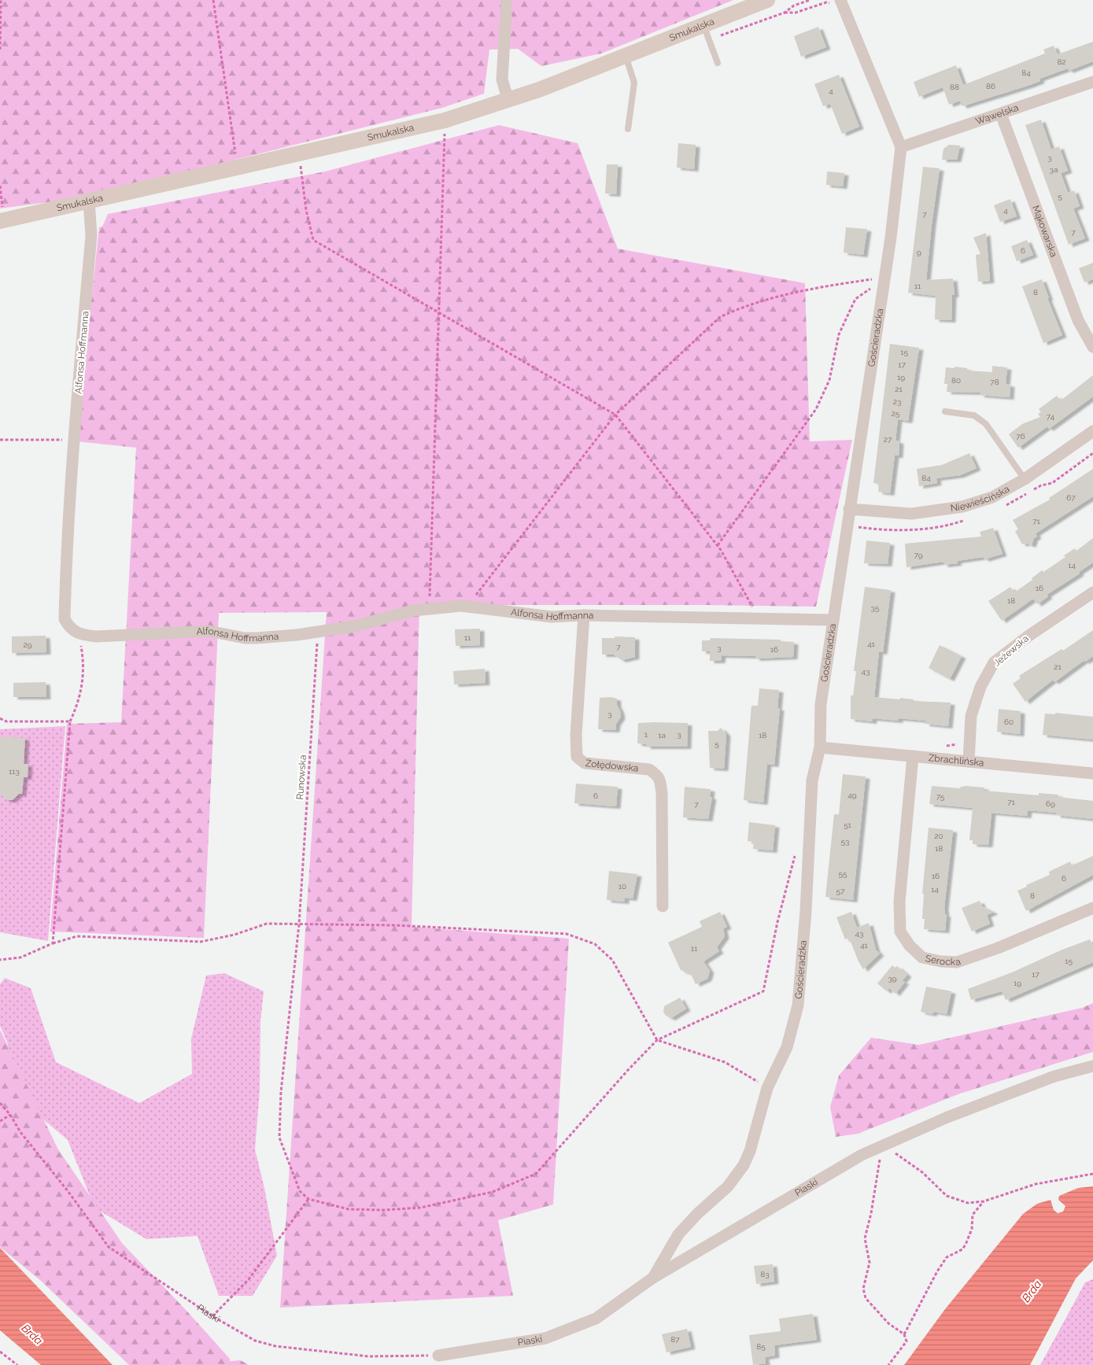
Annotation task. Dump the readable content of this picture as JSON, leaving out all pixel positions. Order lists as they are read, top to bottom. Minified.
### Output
{"streets":{"street":["Smukalska","Wąwelska","Mąkowarska","Gościeradzka","Alfonsa Hoffmanna","Niewieścińska","Jeżewska","Zbrachlińska","Żołędowska","Serocka","Piaski"],"path":["Runowska"]},"crossings":[["Smukalska","Alfonsa Hoffmanna"],["Wąwelska","Mąkowarska"],["Wąwelska","Gościeradzka"],["Gościeradzka","Alfonsa Hoffmanna"],["Gościeradzka","Niewieścińska"],["Gościeradzka","Zbrachlińska"],["Gościeradzka","Piaski"],["Alfonsa Hoffmanna","Żołędowska"],["Alfonsa Hoffmanna","Runowska"],["Jeżewska","Zbrachlińska"],["Zbrachlińska","Serocka"]],"water":["Brda"],"house_numbers":["82","84","86","88","4","3","3a","5","4","7","7","6","9","11","8","15","17","19","80","78","21","23","25","74","76","27","84","67","71","79","14","16","18","35","11","41","29","7","3","16","21","43","3","60","1","3","1a","18","5","113","49","6","75","71","69","7","51","20","53","18","55","16","6","10","14","57","8","43","41","11","15","17","39","19","83","87","85"]}
